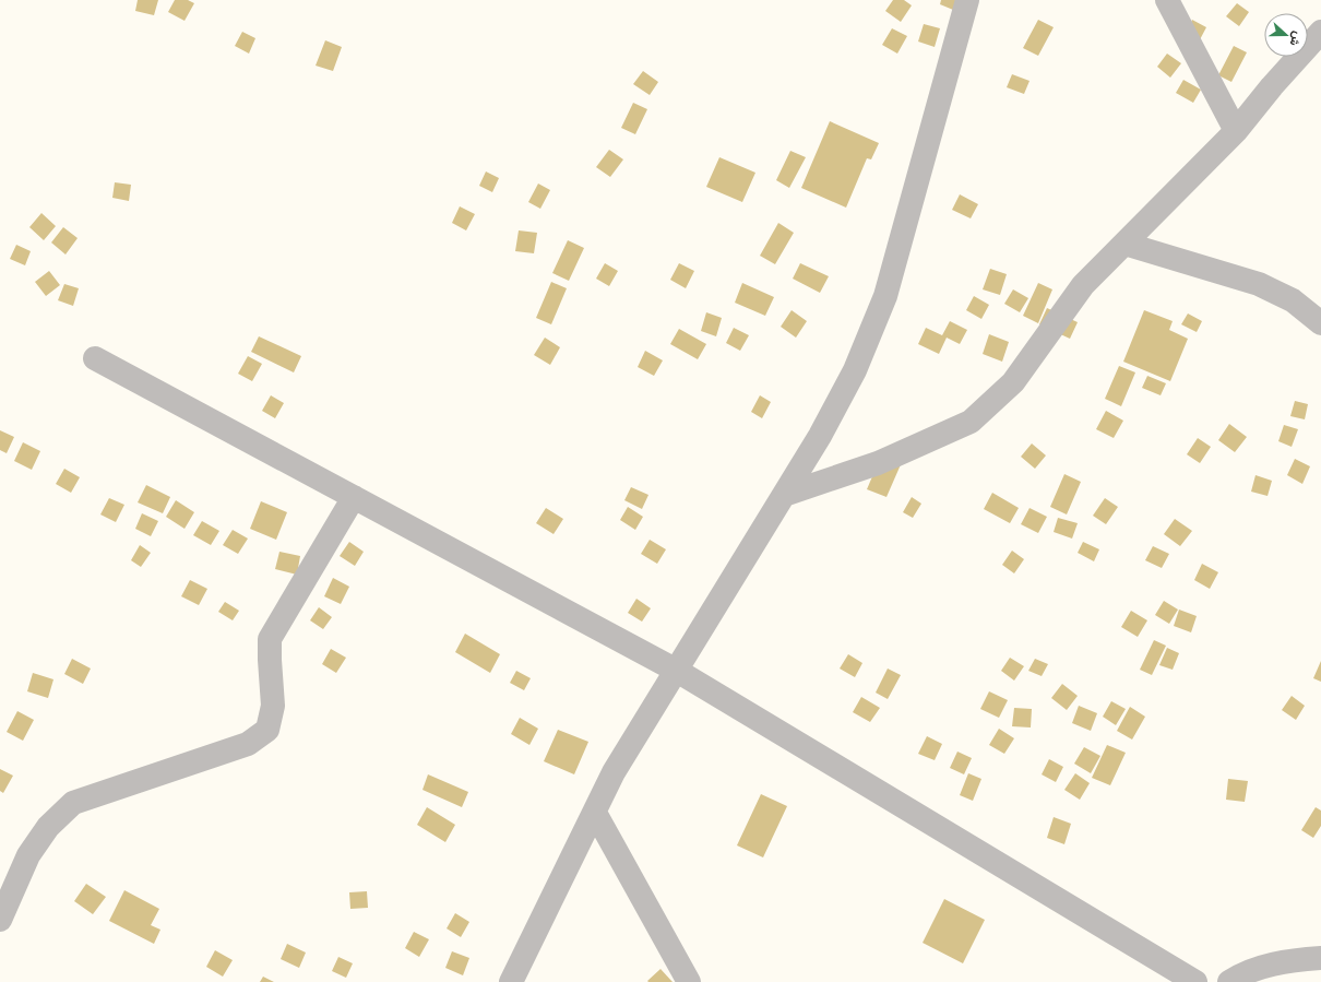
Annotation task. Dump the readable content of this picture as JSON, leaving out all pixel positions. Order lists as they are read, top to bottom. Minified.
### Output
{"north":"right"}
